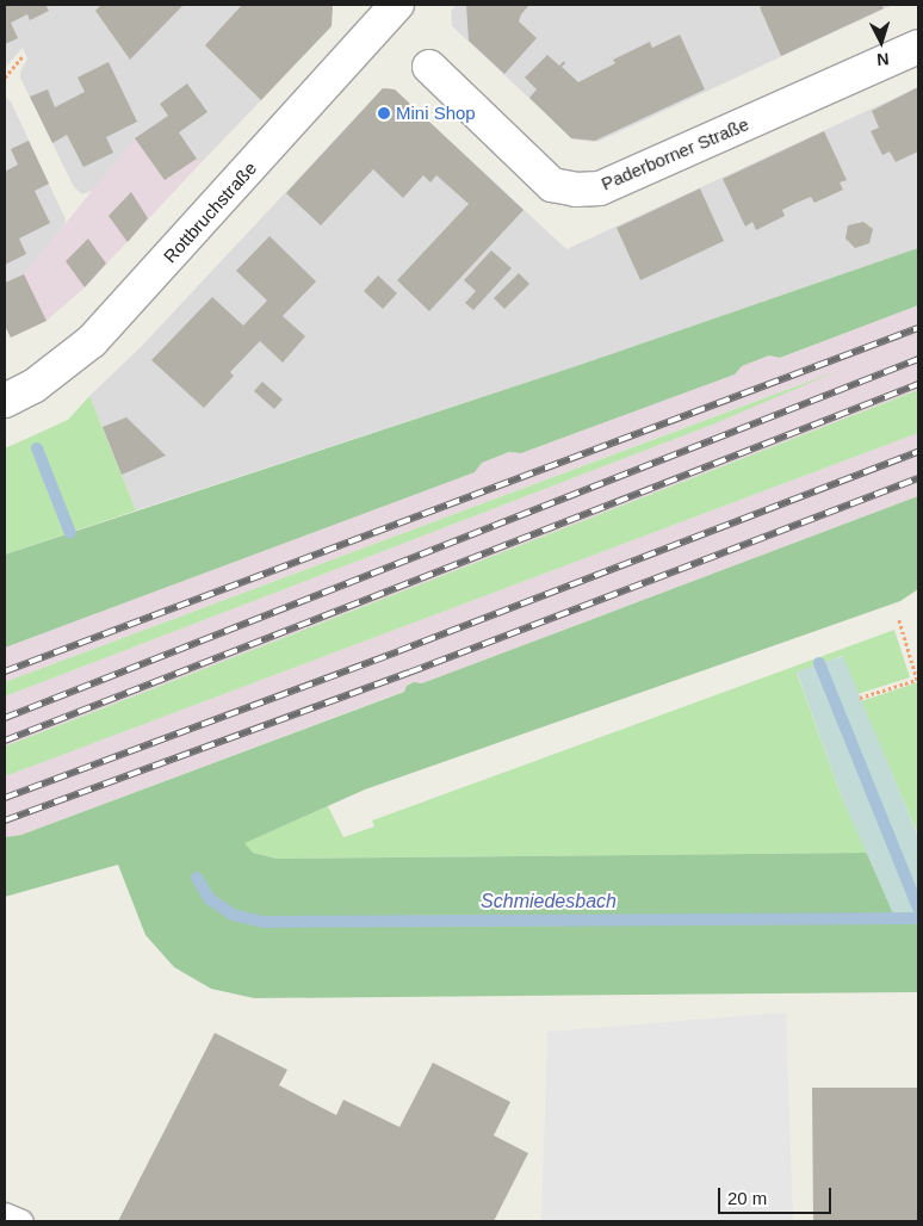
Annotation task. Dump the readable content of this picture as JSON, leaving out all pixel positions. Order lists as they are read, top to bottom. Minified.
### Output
{"streets":{"street":["Paderborner Straße","Rottbruchstraße"]},"water":["Schmiedesbach"],"places":["Mini Shop"],"scale_bar":"20 m","north":"bottom"}
